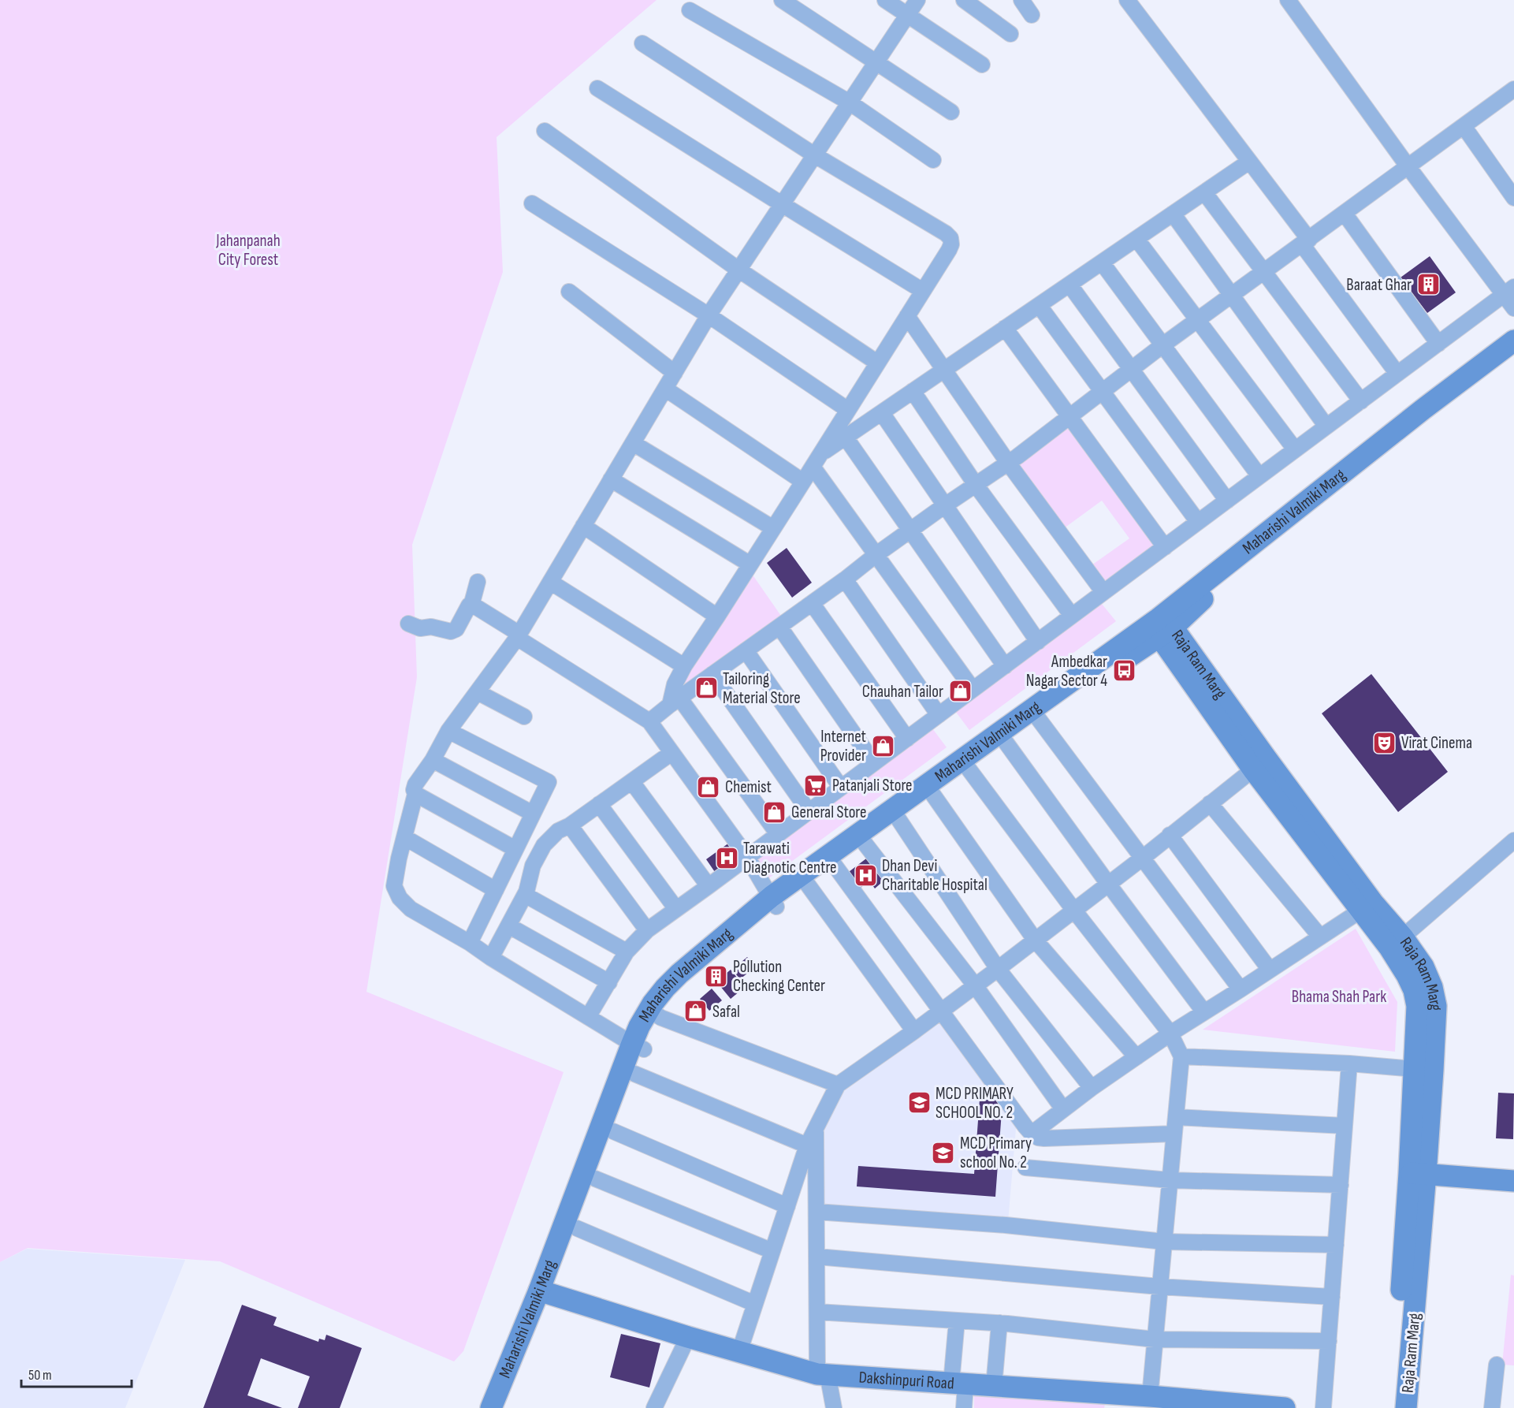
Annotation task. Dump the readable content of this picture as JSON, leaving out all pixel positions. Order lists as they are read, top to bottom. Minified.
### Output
{"streets":{"street":["Maharishi Valmiki Marg","Raja Ram Marg","Dakshinpuri Road"]},"crossings":[["Maharishi Valmiki Marg","Raja Ram Marg"],["Maharishi Valmiki Marg","Dakshinpuri Road"]],"parks":["Jahanpanah City Forest","Bhama Shah Park"],"places":{"building":["Baraat Ghar","Pollution Checking Center"],"bus stop":["Ambedkar Nagar Sector 4"],"shop":["Tailoring Material Store","Chauhan Tailor","Internet Provider","Chemist","General Store","Safal"],"theatre":["Virat Cinema"],"supermarket":["Patanjali Store"],"hospital":["Tarawati Diagnotic Centre","Dhan Devi Charitable Hospital"],"school or university":["MCD PRIMARY SCHOOL NO. 2","MCD Primary school No. 2"]},"scale_bar":"50 m"}
